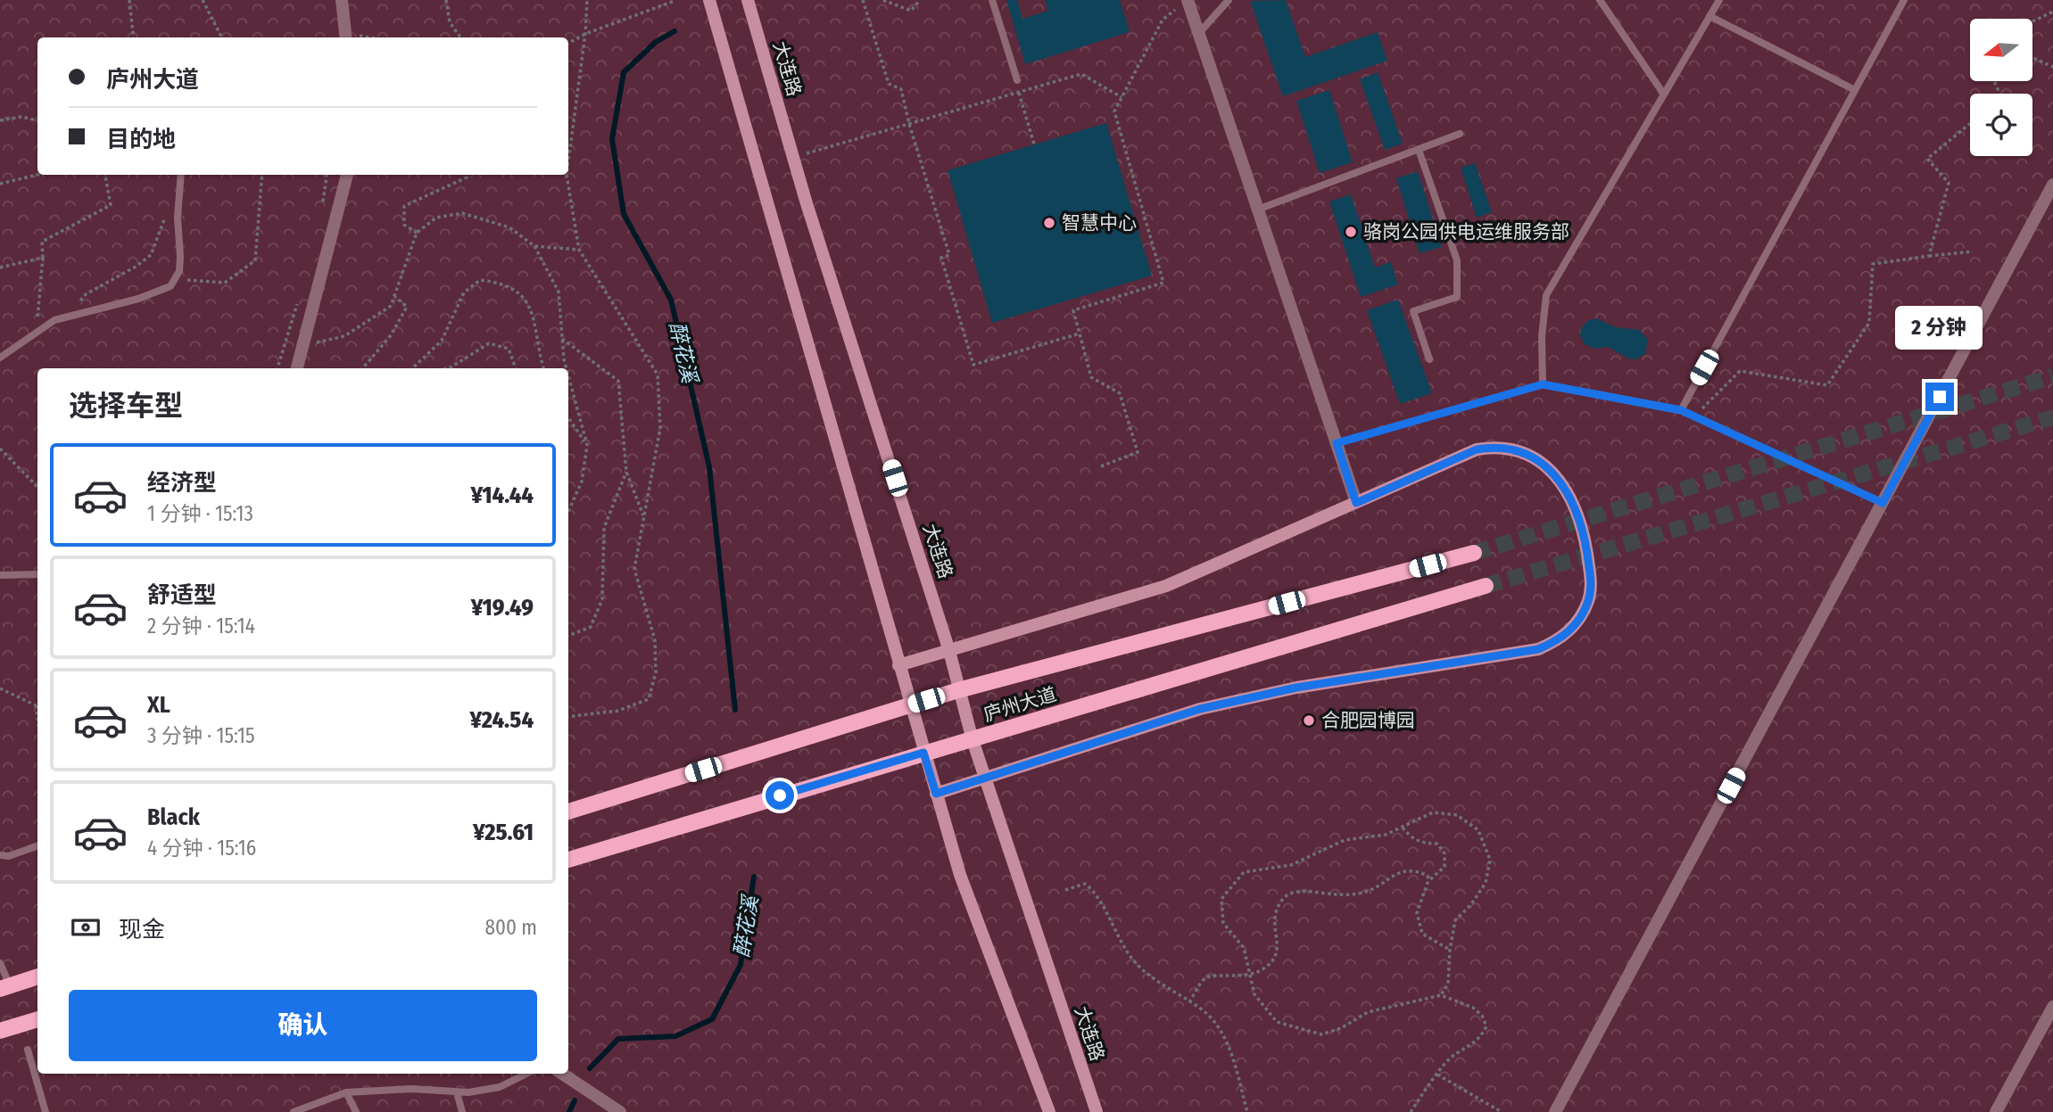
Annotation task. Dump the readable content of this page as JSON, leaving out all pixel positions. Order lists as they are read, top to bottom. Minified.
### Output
{"streets":{"main road":["大连路","庐州大道"]},"crossings":[["大连路","庐州大道"]],"water":["醉花溪"],"places":["智慧中心","骆岗公园供电运维服务部","合肥园博园"],"north":"left","page":{"banner":["庐州大道","目的地"],"bubble":"2 分钟","heading":"选择车型","list":[{"name":"经济型","note":"1 分钟 · 15:13","value":"¥14.44"},{"name":"舒适型","note":"2 分钟 · 15:14","value":"¥19.49"},{"name":"XL","note":"3 分钟 · 15:15","value":"¥24.54"},{"name":"Black","note":"4 分钟 · 15:16","value":"¥25.61"}],"pay":["现金","800 m"],"buttons":"确认"}}
